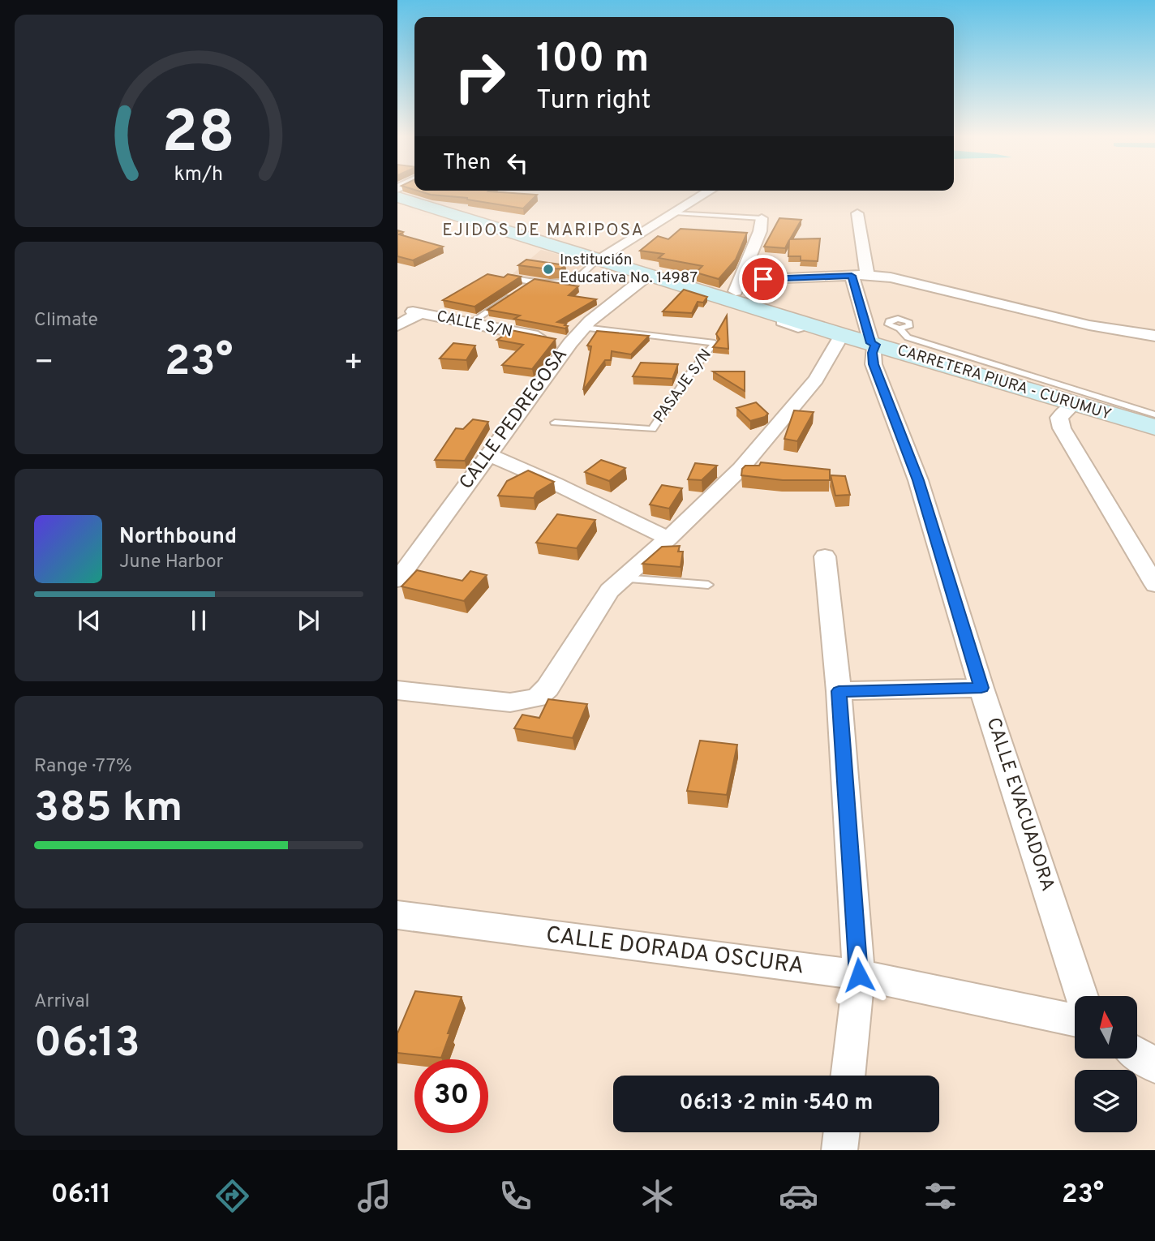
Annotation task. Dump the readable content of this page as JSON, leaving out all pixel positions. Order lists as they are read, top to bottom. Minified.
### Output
{"streets":{"main road":["CARRETERA PIURA - CURUMUY"],"street":["CALLE S/N","CALLE PEDREGOSA","CALLE EVACUADORA","CALLE DORADA OSCURA"],"lane":["PASAJE S/N"]},"crossings":[["CALLE S/N","CALLE PEDREGOSA"],["CARRETERA PIURA - CURUMUY","CALLE PEDREGOSA"],["CARRETERA PIURA - CURUMUY","CALLE EVACUADORA"],["PASAJE S/N","CALLE PEDREGOSA"]],"districts":["EJIDOS DE MARIPOSA"],"places":["Institución Educativa No. 14987"],"north":"top","page":{"turn":["100 m","Turn right"],"then":"Then","tile":["Climate",["Range · 77%","385 km"],["Arrival","06:13"]],"heat":["−","23°","+"],"song":["Northbound","June Harbor"],"limit":"30","trip":"06:13 · 2 min · 540 m","tabs":["06:11","23°"],"gauge":["28","km/h"]}}
